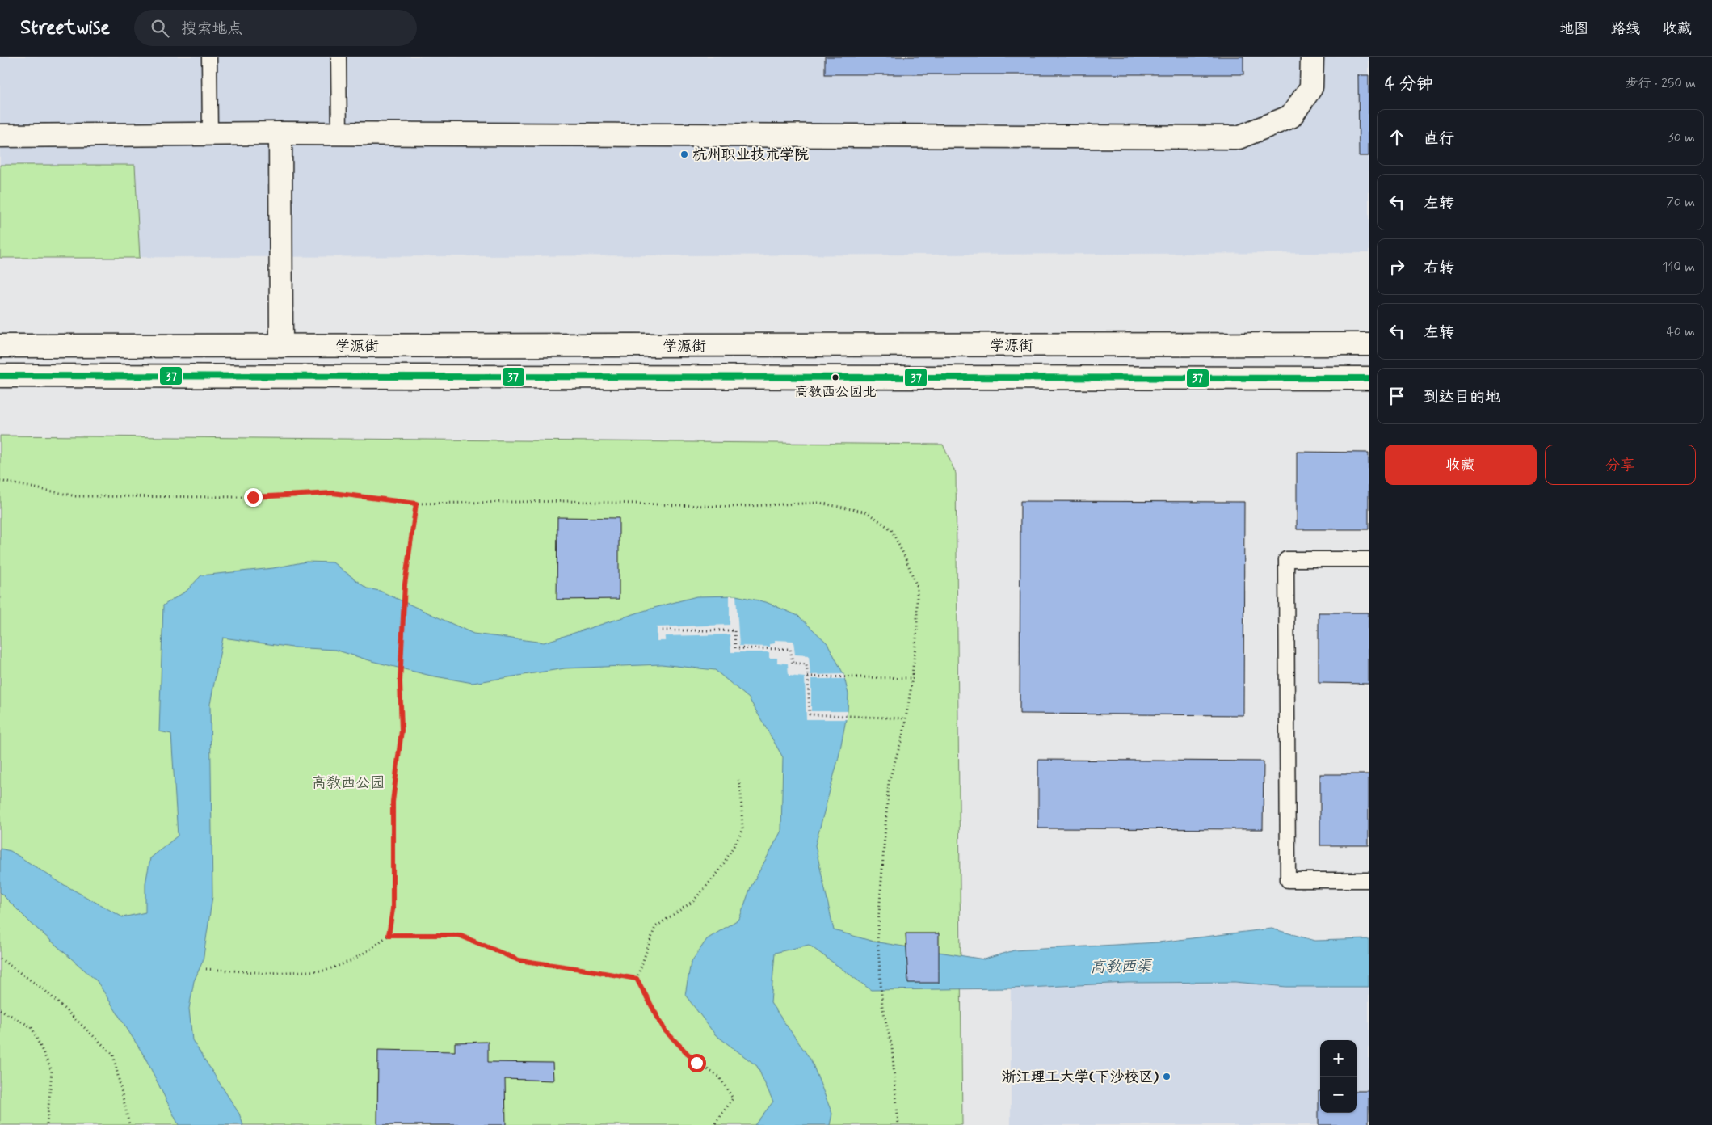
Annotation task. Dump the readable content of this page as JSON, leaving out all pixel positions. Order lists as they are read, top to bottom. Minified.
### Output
{"streets":{"main road":["学源街"]},"water":["高教西渠"],"parks":["高教西公园"],"places":["杭州职业技术学院","高教西公园北","浙江理工大学(下沙校区)"],"lines":["transit line 37"],"page":{"header":"Streetwise","search":"搜索地点","nav":["地图","路线","收藏"],"heading":["4 分钟","步行 · 250 m"],"list":[["直行","30 m"],["左转","70 m"],["右转","110 m"],["左转","40 m"],"到达目的地"],"buttons":["收藏","分享"],"map_buttons":["+","−"]}}
